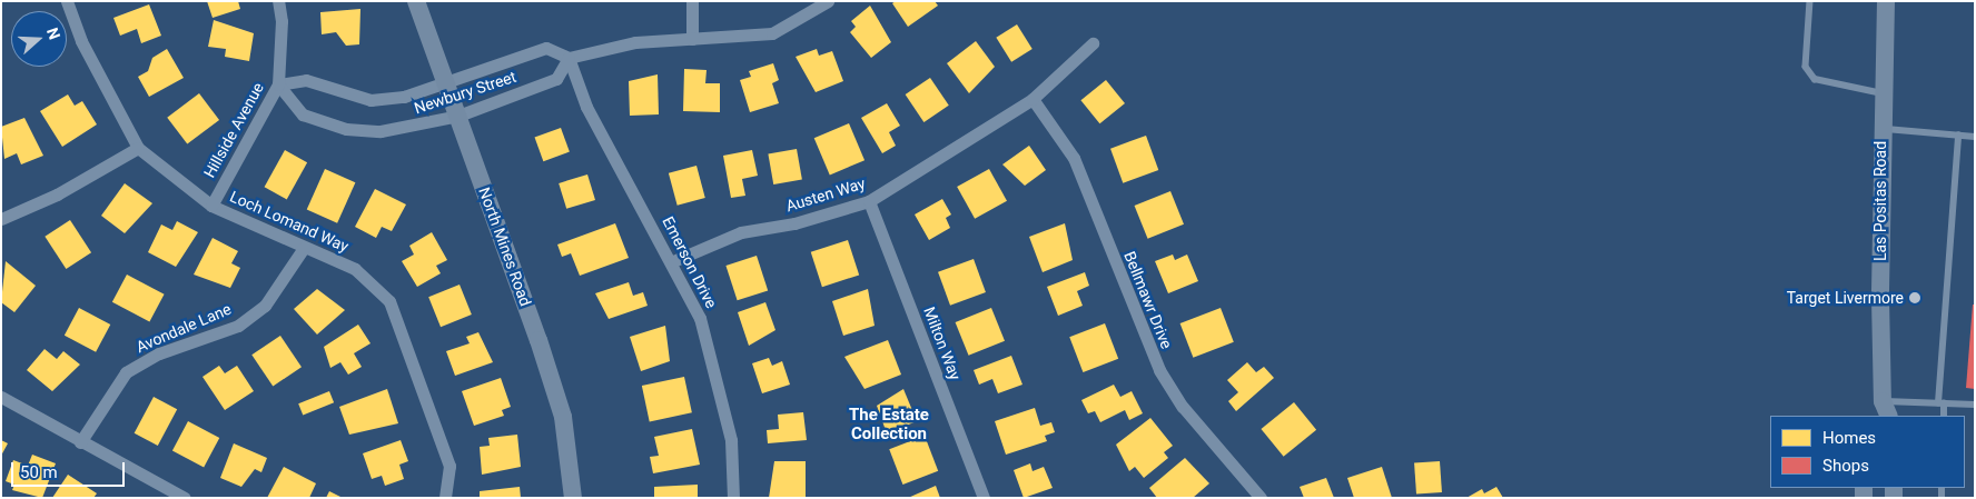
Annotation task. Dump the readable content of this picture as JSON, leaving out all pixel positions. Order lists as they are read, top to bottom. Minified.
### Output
{"streets":{"main road":["Las Positas Road","North Mines Road"],"street":["Newbury Street","Hillside Avenue","Austen Way","Loch Lomand Way","Emerson Drive","Bellmawr Drive","Avondale Lane","Milton Way"]},"crossings":[["Newbury Street","Hillside Avenue"],["Newbury Street","North Mines Road"],["Newbury Street","Emerson Drive"],["Hillside Avenue","Loch Lomand Way"],["Austen Way","Emerson Drive"],["Austen Way","Bellmawr Drive"],["Austen Way","Milton Way"],["Loch Lomand Way","Avondale Lane"]],"districts":["The Estate Collection"],"places":["Target Livermore"],"legend":["Homes","Shops"],"scale_bar":"50 m","north":"right"}
